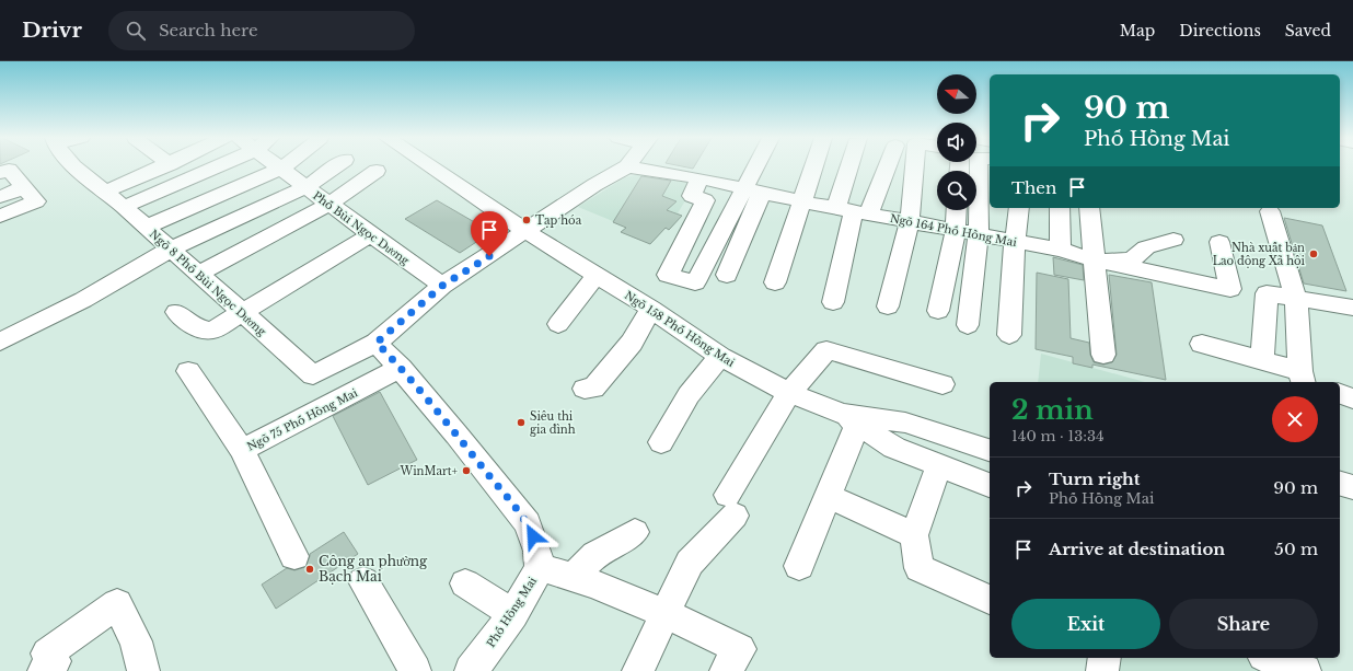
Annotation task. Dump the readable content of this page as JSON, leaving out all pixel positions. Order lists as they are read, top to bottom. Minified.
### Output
{"streets":{"street":["Phố Bùi Ngọc Dương","Ngõ 164 Phố Hồng Mai","Ngõ 8 Phố Bùi Ngọc Dương","Ngõ 158 Phố Hồng Mai","Ngõ 75 Phố Hồng Mai","Phố Hồng Mai"]},"crossings":[["Ngõ 8 Phố Bùi Ngọc Dương","Phố Hồng Mai"],["Ngõ 75 Phố Hồng Mai","Phố Hồng Mai"]],"places":["Tạp hóa","Nhà xuất bản Lao động Xã hội","Siêu thị gia đình","WinMart+","Công an phường Bạch Mai"],"north":"left","page":{"header":"Drivr","search":"Search here","nav":["Map","Directions","Saved"],"turn":["90 m","Phố Hồng Mai"],"then":"Then","heading":["2 min","140 m · 13:34"],"list":[{"name":"Turn right","note":"Phố Hồng Mai","value":"90 m"},{"name":"Arrive at destination","value":"50 m"}],"buttons":["Exit","Share"]}}
